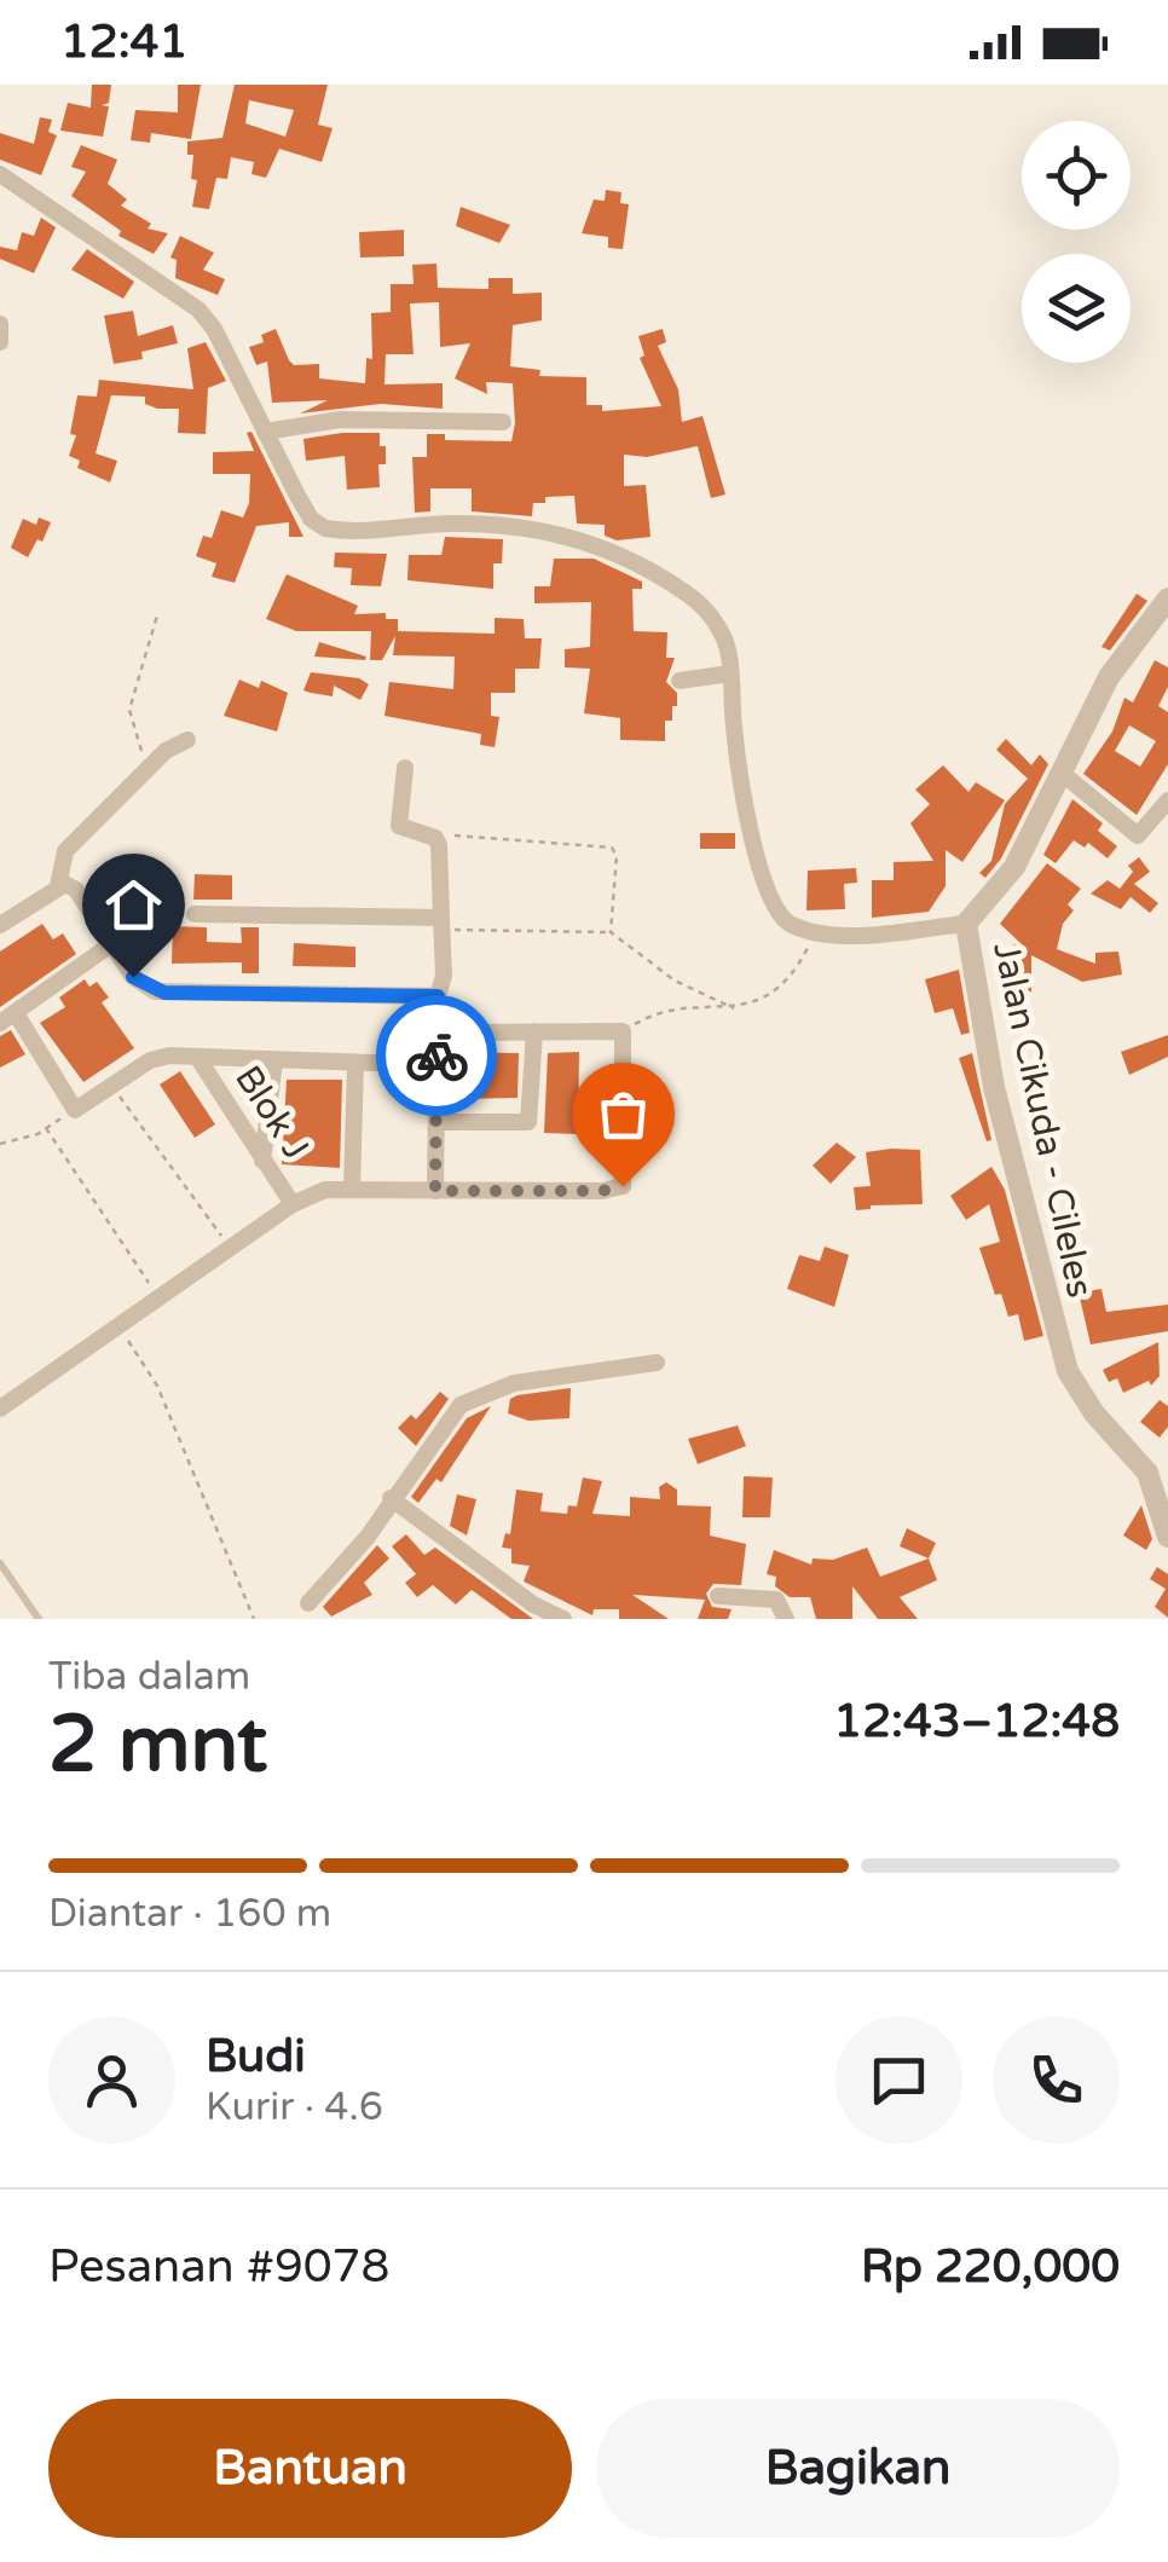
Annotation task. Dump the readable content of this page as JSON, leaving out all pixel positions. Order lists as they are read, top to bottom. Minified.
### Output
{"streets":{"street":["Blok J","Jalan Cikuda - Cileles"]},"page":{"status":"12:41","heading":["2 mnt","Tiba dalam","12:43–12:48"],"panel":["Budi","Kurir · 4.6","Pesanan #9078","Rp 220,000"],"bar":"Diantar · 160 m","buttons":["Bantuan","Bagikan"]}}
